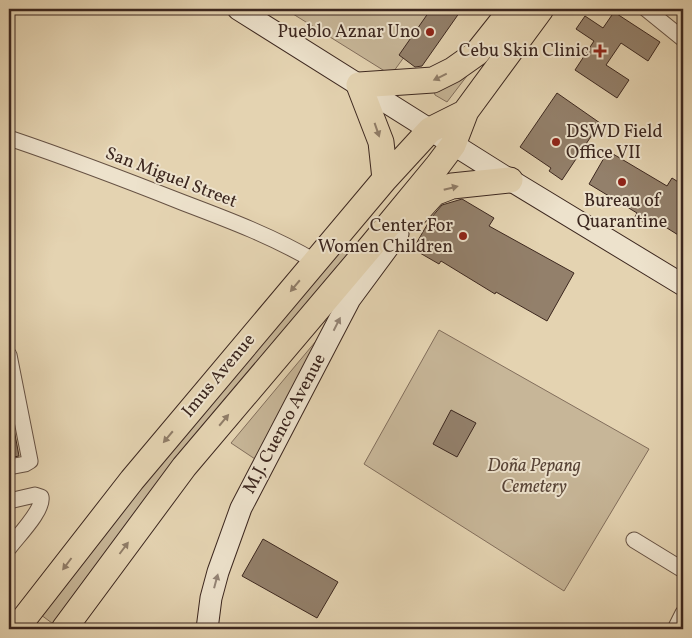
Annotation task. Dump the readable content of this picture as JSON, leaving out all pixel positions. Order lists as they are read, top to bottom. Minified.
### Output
{"streets":{"main road":["Imus Avenue","M.J. Cuenco Avenue"],"street":["San Miguel Street"]},"crossings":[["San Miguel Street","Imus Avenue"]],"one_way":["M.J. Cuenco Avenue"],"parks":["Doña Pepang Cemetery"],"places":{"other":["Pueblo Aznar Uno","DSWD Field Office VII","Bureau of Quarantine","Center For Women Children"],"health":["Cebu Skin Clinic"]}}
